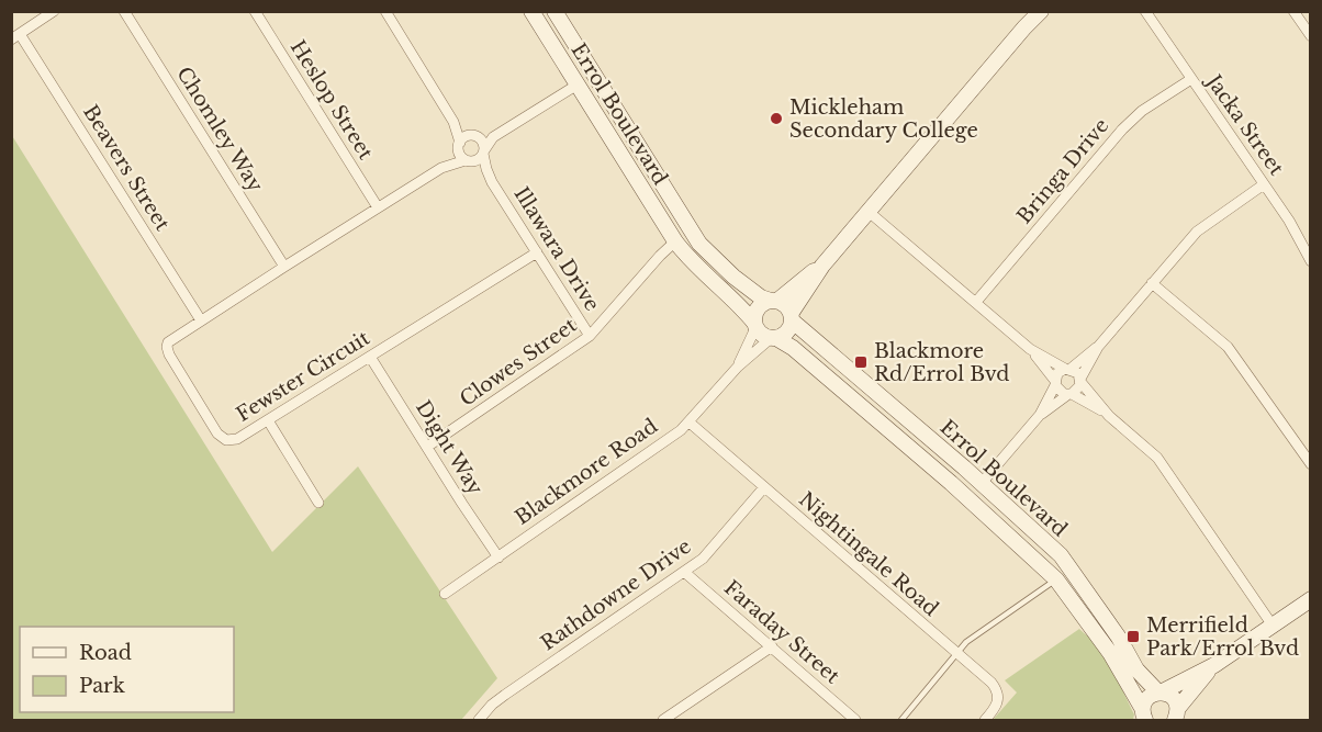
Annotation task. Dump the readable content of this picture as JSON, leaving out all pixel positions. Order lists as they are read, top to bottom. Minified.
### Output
{"streets":{"street":["Heslop Street","Errol Boulevard","Jacka Street","Chomley Way","Beavers Street","Bringa Drive","Illawara Drive","Clowes Street","Fewster Circuit","Dight Way","Blackmore Road","Nightingale Road","Rathdowne Drive","Faraday Street"]},"crossings":[["Heslop Street","Fewster Circuit"],["Errol Boulevard","Clowes Street"],["Errol Boulevard","Blackmore Road"],["Jacka Street","Bringa Drive"],["Chomley Way","Fewster Circuit"],["Beavers Street","Fewster Circuit"],["Illawara Drive","Clowes Street"],["Illawara Drive","Fewster Circuit"],["Clowes Street","Dight Way"],["Fewster Circuit","Dight Way"],["Dight Way","Blackmore Road"],["Blackmore Road","Nightingale Road"],["Nightingale Road","Rathdowne Drive"],["Rathdowne Drive","Faraday Street"]],"places":{"other":["Mickleham Secondary College"],"transit":["Blackmore Rd/Errol Bvd","Merrifield Park/Errol Bvd"]},"legend":["Road","Park"]}
